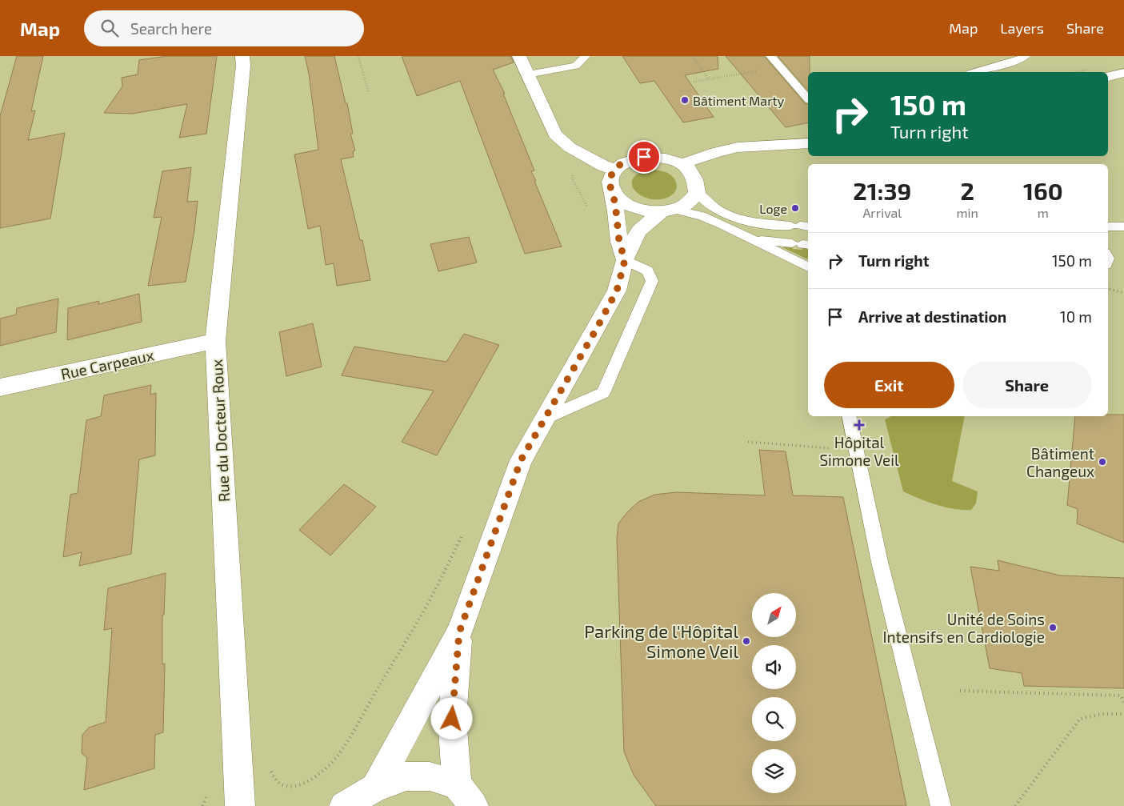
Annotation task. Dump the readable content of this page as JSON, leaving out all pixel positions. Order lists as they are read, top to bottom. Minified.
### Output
{"streets":{"street":["Rue Carpeaux","Rue du Docteur Roux"]},"crossings":[["Rue Carpeaux","Rue du Docteur Roux"]],"places":{"other":["Bâtiment Marty","Loge","Bâtiment Changeux","Unité de Soins Intensifs en Cardiologie","Parking de l'Hôpital Simone Veil"],"health":["Hôpital Simone Veil"]},"north":"top right","page":{"header":"Map","search":"Search here","nav":["Map","Layers","Share"],"turn":["150 m","Turn right"],"eta":["21:39","Arrival","2","min","160","m"],"list":[{"name":"Turn right","value":"150 m"},{"name":"Arrive at destination","value":"10 m"}],"buttons":["Exit","Share"]}}
